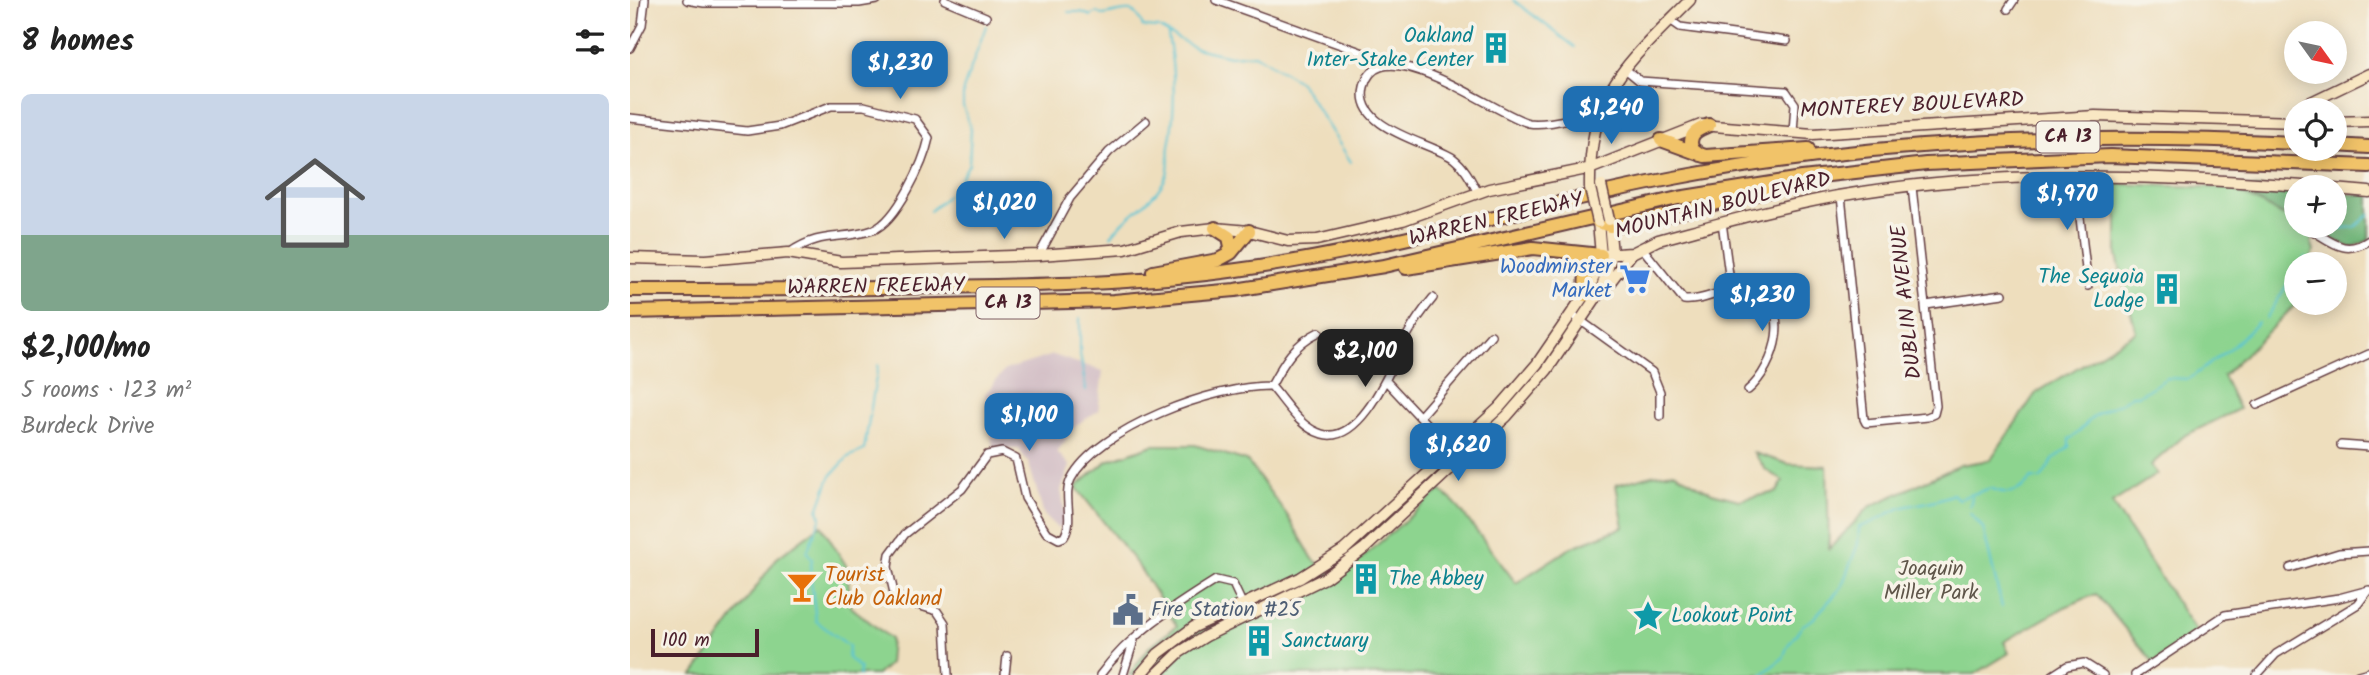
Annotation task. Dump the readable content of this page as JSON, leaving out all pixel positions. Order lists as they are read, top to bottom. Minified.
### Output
{"streets":{"highway":["CA 13","WARREN FREEWAY"],"street":["MONTEREY BOULEVARD","MOUNTAIN BOULEVARD","DUBLIN AVENUE"]},"crossings":[["MOUNTAIN BOULEVARD","DUBLIN AVENUE"]],"parks":["Joaquin Miller Park"],"places":{"building":["Oakland Inter-Stake Center","The Sequoia Lodge","The Abbey","Sanctuary"],"supermarket":["Woodminster Market"],"bar":["Tourist Club Oakland"],"public building":["Fire Station #25"],"place":["Lookout Point"]},"scale_bar":"100 m","north":"bottom right","page":{"heading":"8 homes","map_buttons":["+","−"],"price":["$1,230","$1,240","$1,970","$1,020","$1,230","$2,100","$1,100","$1,620"],"list":[{"name":"$2,100/mo","note":"5 rooms · 123 m² · Burdeck Drive"}],"scale":"100 m"}}
